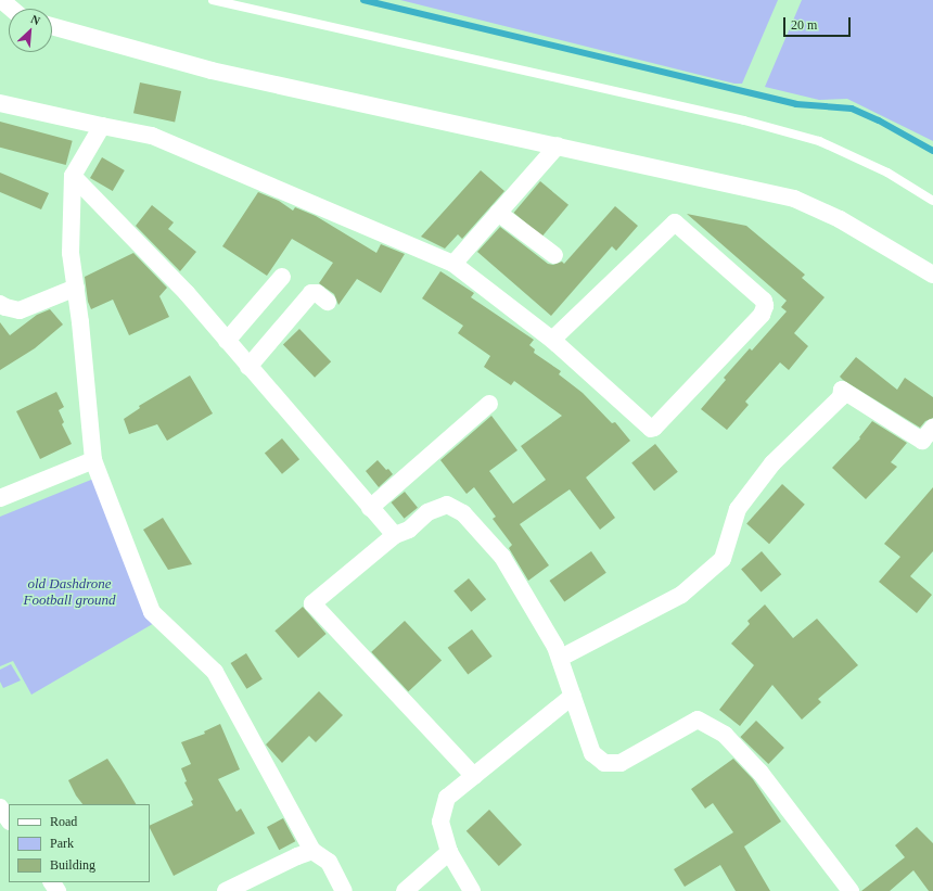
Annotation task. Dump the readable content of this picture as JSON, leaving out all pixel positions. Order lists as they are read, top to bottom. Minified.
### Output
{"parks":["old Dashdrone Football ground"],"legend":["Road","Park","Building"],"scale_bar":"20 m","north":"top right"}
